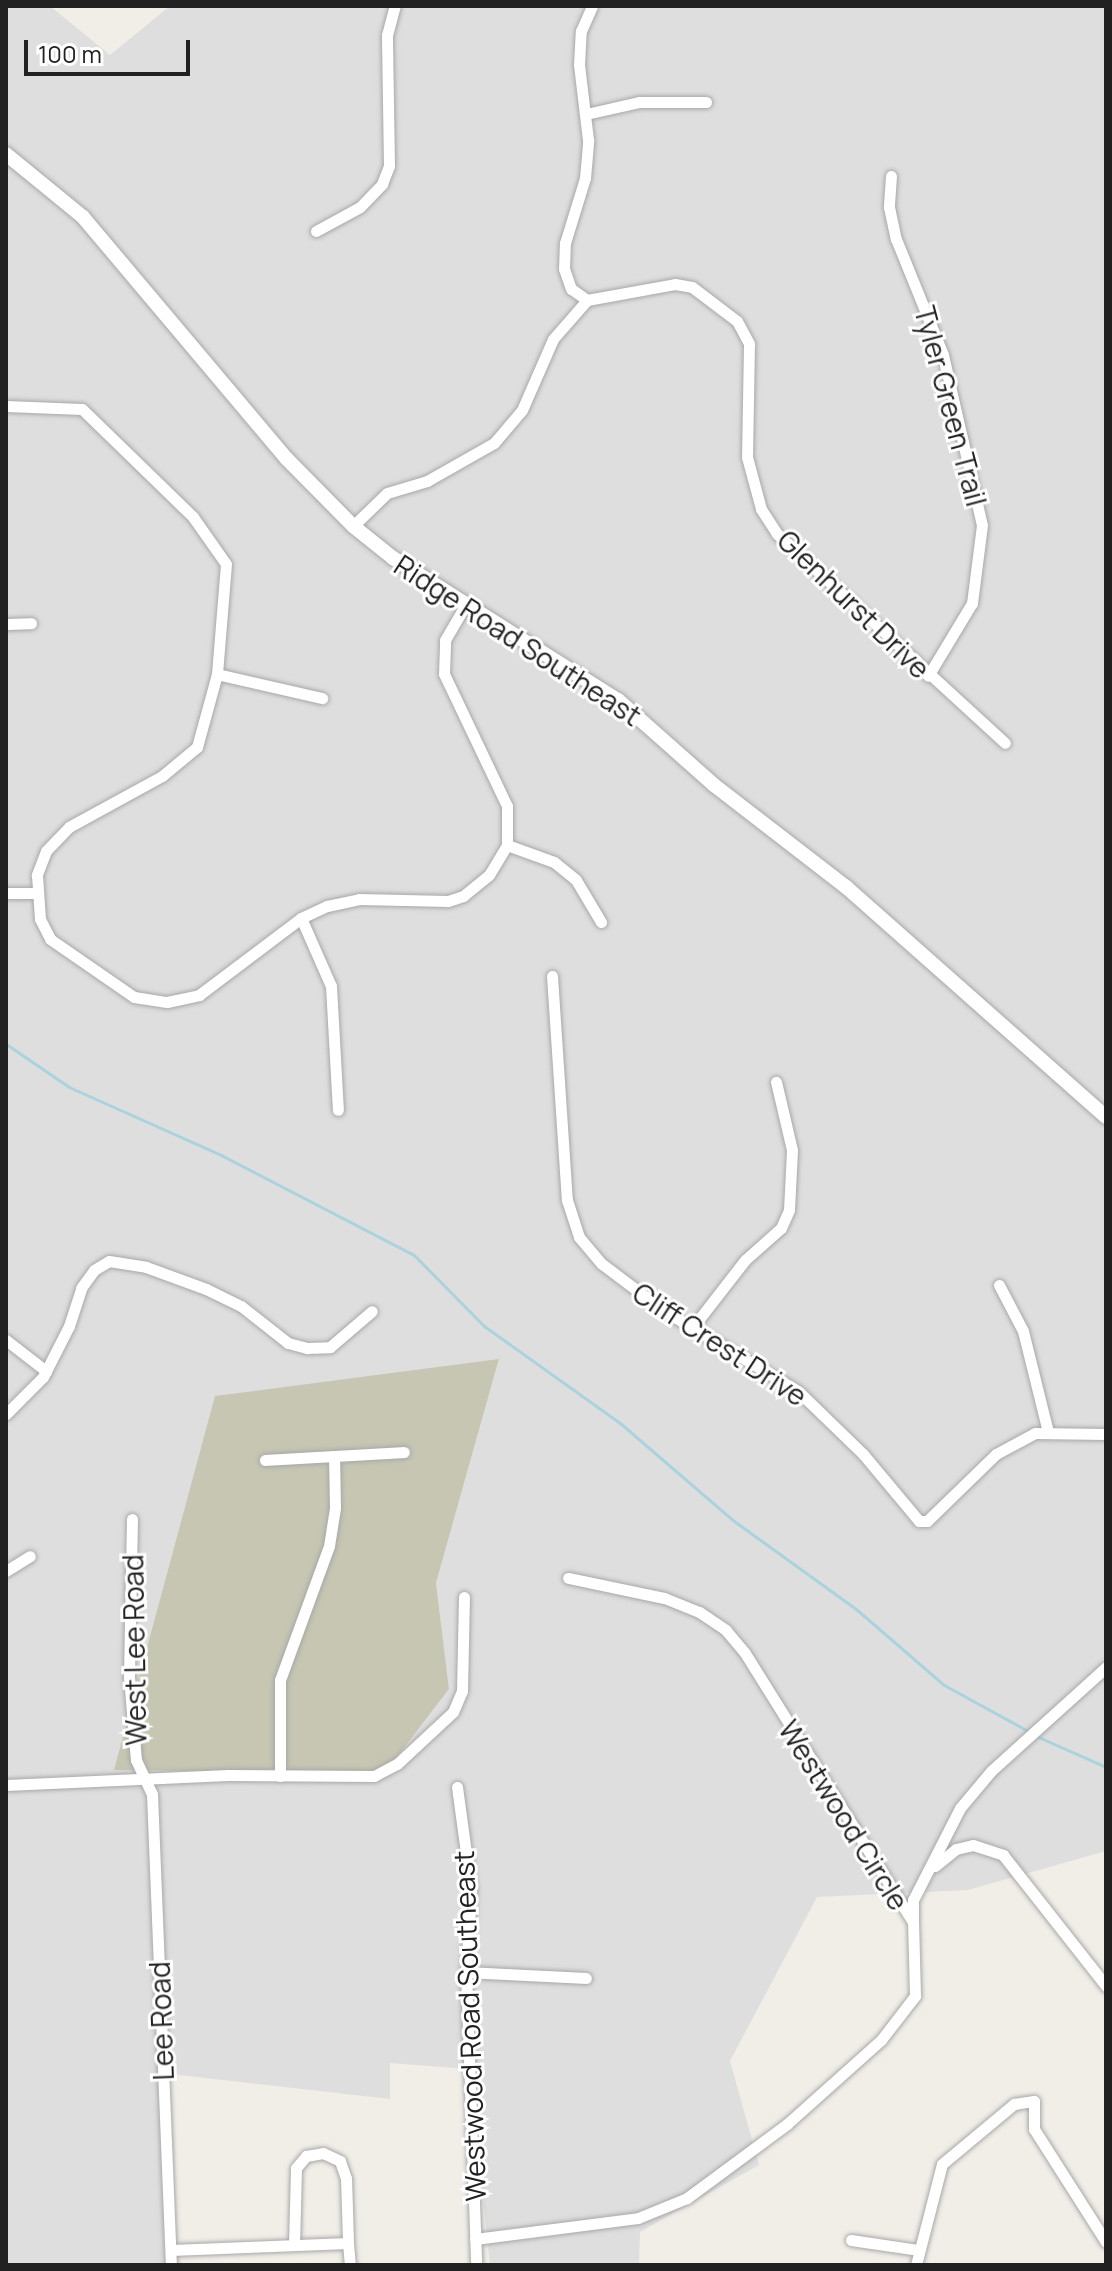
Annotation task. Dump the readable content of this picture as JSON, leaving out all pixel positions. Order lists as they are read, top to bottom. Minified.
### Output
{"streets":{"street":["Tyler Green Trail","Glenhurst Drive","Ridge Road Southeast","Cliff Crest Drive","West Lee Road","Westwood Circle","Lee Road","Westwood Road Southeast"]},"crossings":[["Tyler Green Trail","Glenhurst Drive"],["West Lee Road","Lee Road"],["Westwood Circle","Westwood Road Southeast"]],"scale_bar":"100 m"}
